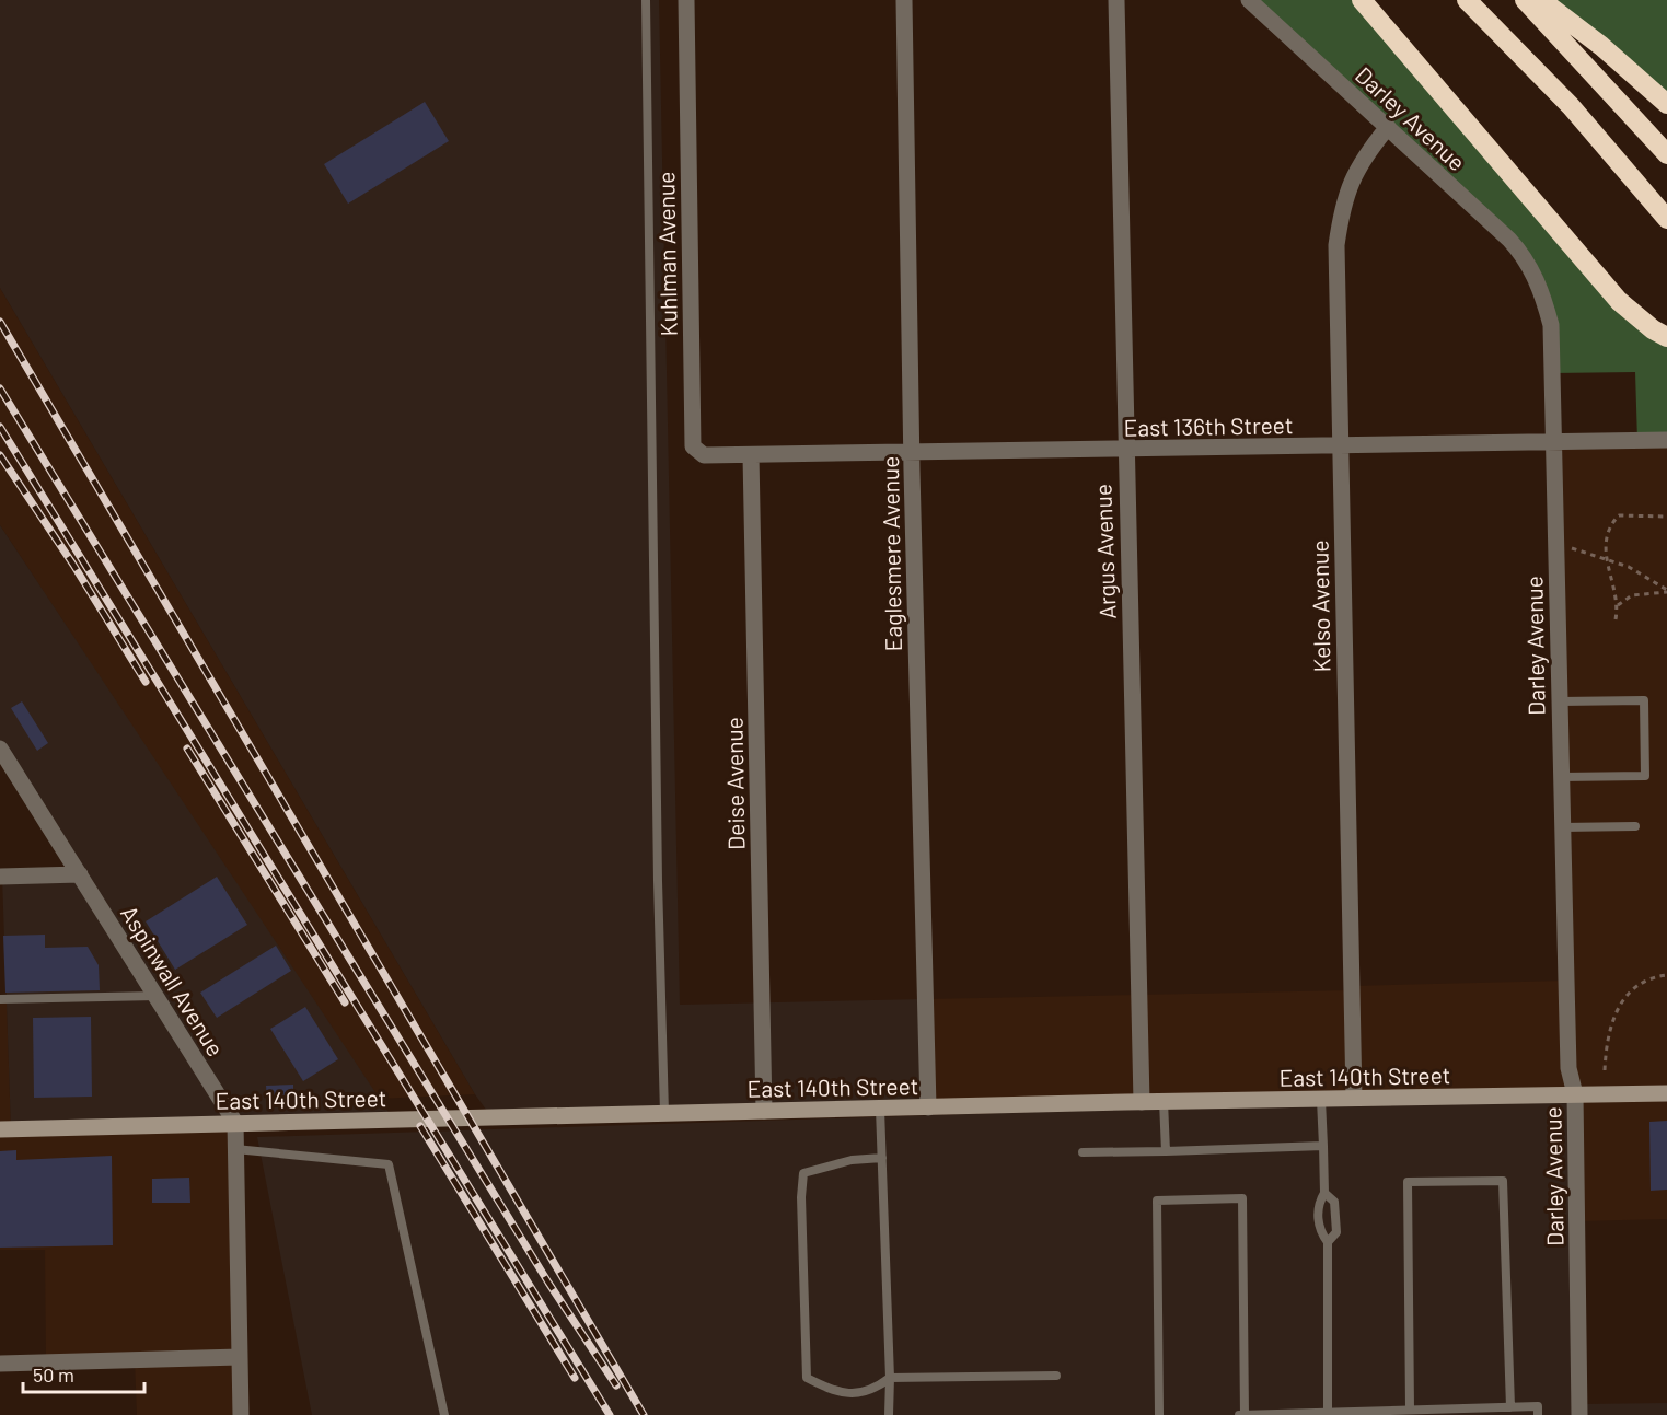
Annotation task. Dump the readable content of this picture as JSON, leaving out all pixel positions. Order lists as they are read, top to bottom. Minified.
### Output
{"streets":{"street":["Darley Avenue","Kuhlman Avenue","East 136th Street","Argus Avenue","Eaglesmere Avenue","Kelso Avenue","Deise Avenue","Aspinwall Avenue","East 140th Street"]},"crossings":[["Darley Avenue","East 136th Street"],["Darley Avenue","Kelso Avenue"],["Darley Avenue","East 140th Street"],["Kuhlman Avenue","East 136th Street"],["Kuhlman Avenue","Deise Avenue"],["East 136th Street","Argus Avenue"],["East 136th Street","Eaglesmere Avenue"],["East 136th Street","Kelso Avenue"],["East 136th Street","Deise Avenue"],["Argus Avenue","East 140th Street"],["Eaglesmere Avenue","East 140th Street"],["Kelso Avenue","East 140th Street"],["Deise Avenue","East 140th Street"],["Aspinwall Avenue","East 140th Street"]],"scale_bar":"50 m"}
